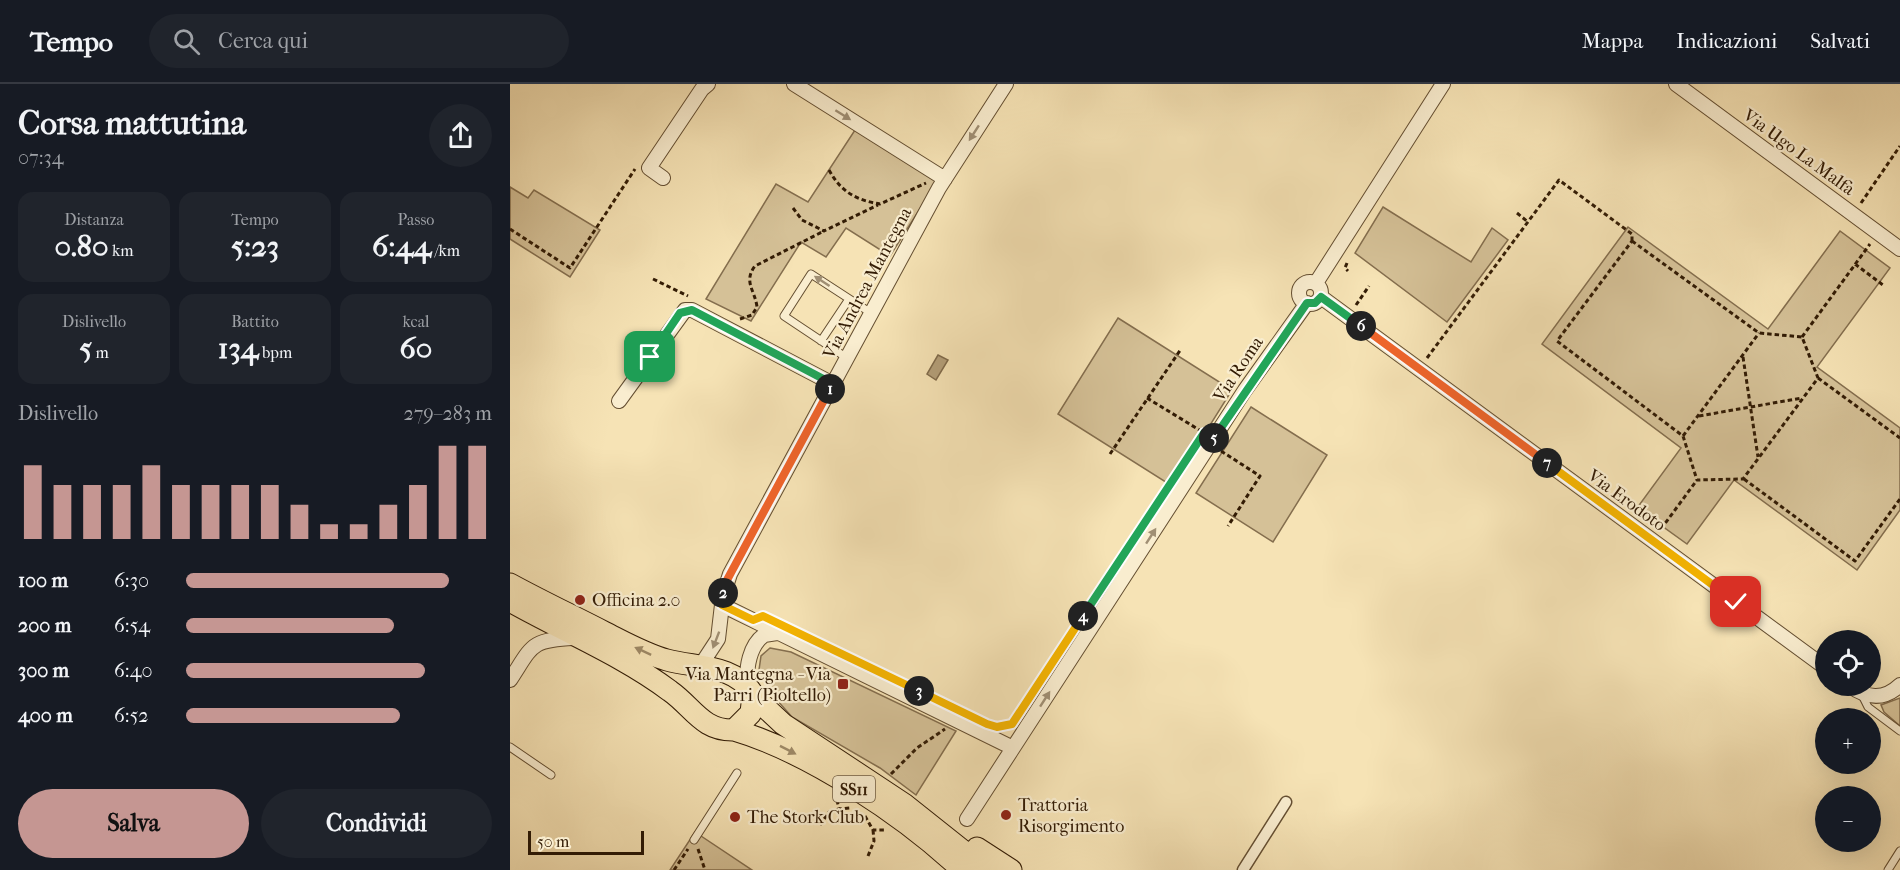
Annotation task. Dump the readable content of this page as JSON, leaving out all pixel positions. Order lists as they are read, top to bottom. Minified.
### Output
{"streets":{"main road":["SS11"],"street":["Via Ugo La Malfa","Via Andrea Mantegna","Via Roma","Via Erodoto"]},"crossings":[["Via Andrea Mantegna","SS11"],["Via Roma","Via Erodoto"]],"one_way":["Via Roma"],"places":{"other":["Officina 2.0","Trattoria Risorgimento","The Stork Club"],"transit":["Via Mantegna - Via Parri (Pioltello)"]},"scale_bar":"50 m","page":{"header":"Tempo","search":"Cerca qui","nav":["Mappa","Indicazioni","Salvati"],"heading":["Corsa mattutina","07:34"],"stats":[["Distanza","0.80 km"],["Tempo","5:23"],["Passo","6:44 /km"],["Dislivello","5 m"],["Battito","134 bpm"],["kcal","60"]],"pins":["6","1","5","7","2","4","3"],"chart":["Dislivello","279–283 m"],"list":[{"name":"100 m","note":"6:30"},{"name":"200 m","note":"6:54"},{"name":"300 m","note":"6:40"},{"name":"400 m","note":"6:52"}],"map_buttons":["+","−"],"buttons":["Salva","Condividi"],"scale":"50 m"}}
